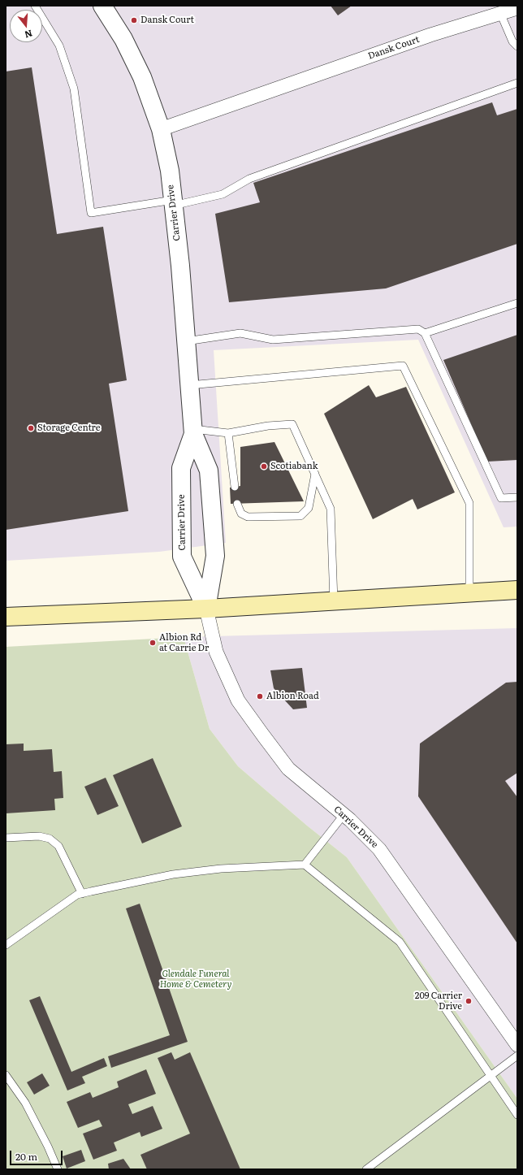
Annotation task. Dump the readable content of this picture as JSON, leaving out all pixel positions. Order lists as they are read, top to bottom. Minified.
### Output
{"streets":{"street":["Dansk Court","Carrier Drive"]},"crossings":[["Dansk Court","Carrier Drive"]],"parks":["Glendale Funeral Home & Cemetery"],"places":["Dansk Court","Storage Centre","Scotiabank","Albion Rd at Carrie Dr","Albion Road","209 Carrier Drive"],"scale_bar":"20 m","north":"bottom"}
